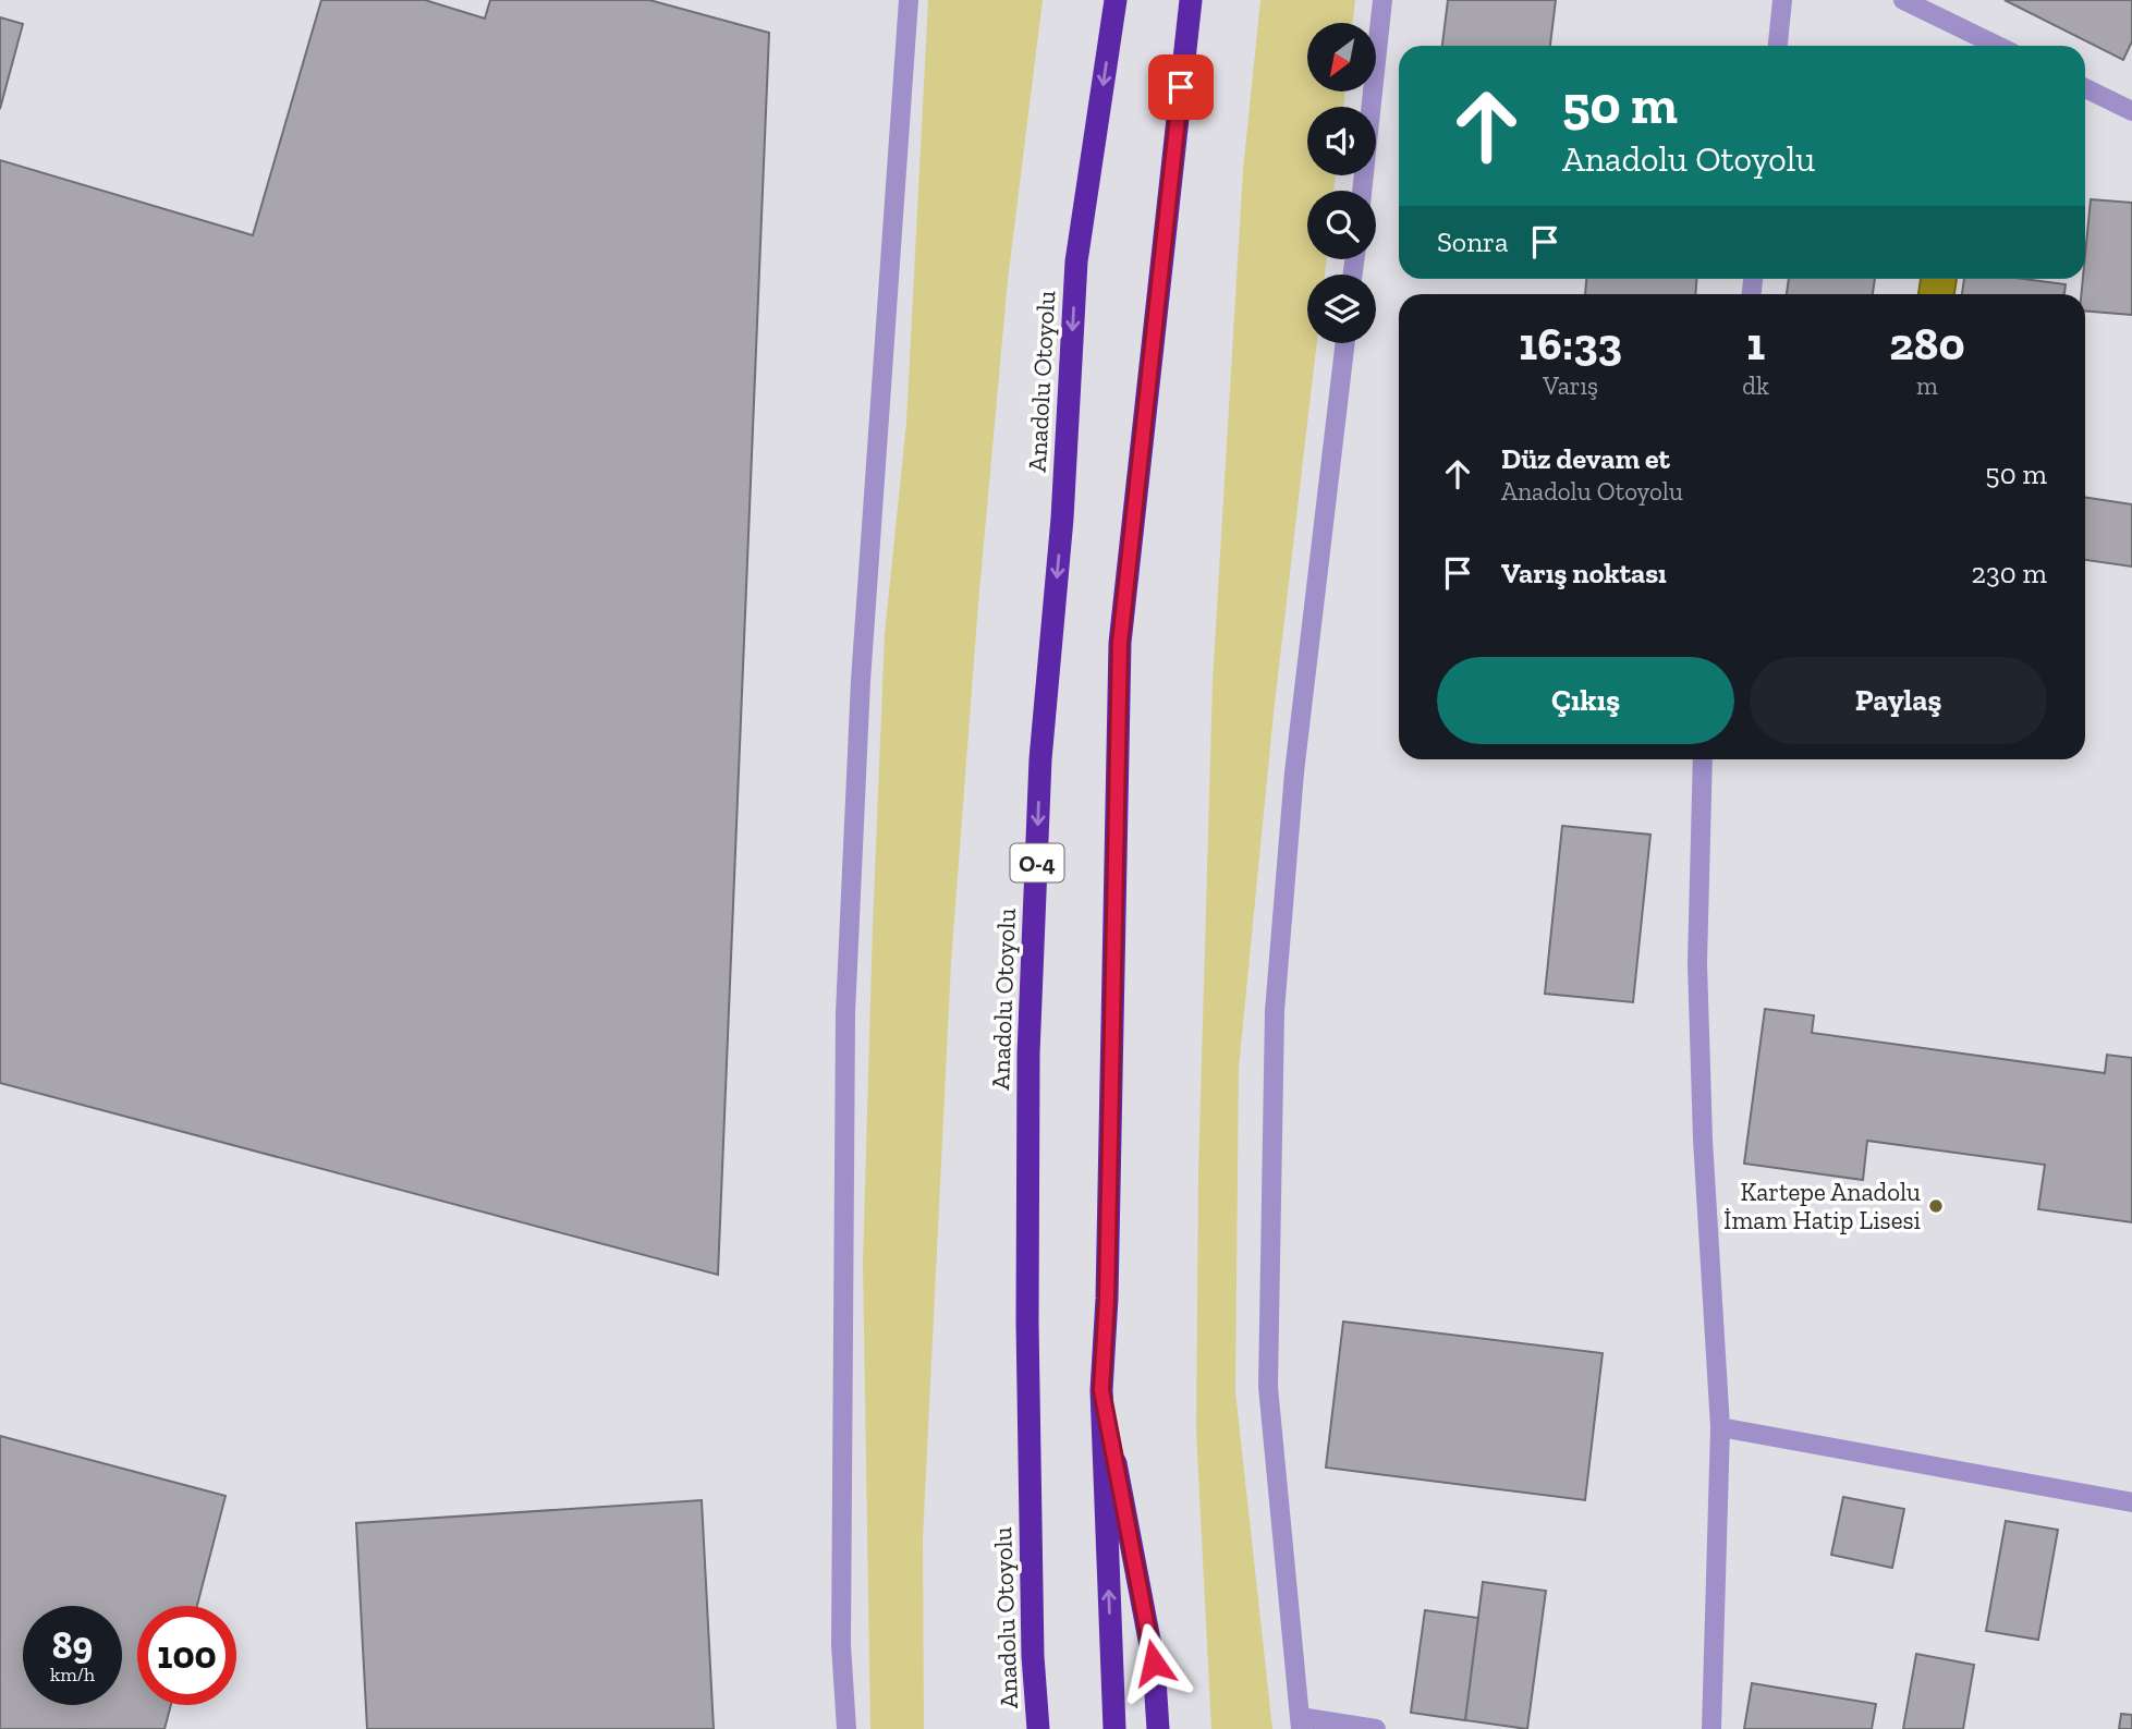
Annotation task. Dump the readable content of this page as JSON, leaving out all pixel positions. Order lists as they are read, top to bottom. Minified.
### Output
{"streets":{"highway":["Anadolu Otoyolu","O-4"]},"places":["Kartepe Anadolu İmam Hatip Lisesi"],"north":"bottom left","page":{"turn":["50 m","Anadolu Otoyolu"],"then":"Sonra","eta":["16:33","Varış","1","dk","280","m"],"list":[{"name":"Düz devam et","note":"Anadolu Otoyolu","value":"50 m"},{"name":"Varış noktası","value":"230 m"}],"buttons":["Çıkış","Paylaş"],"speed":"89 km/h","limit":"100"}}
